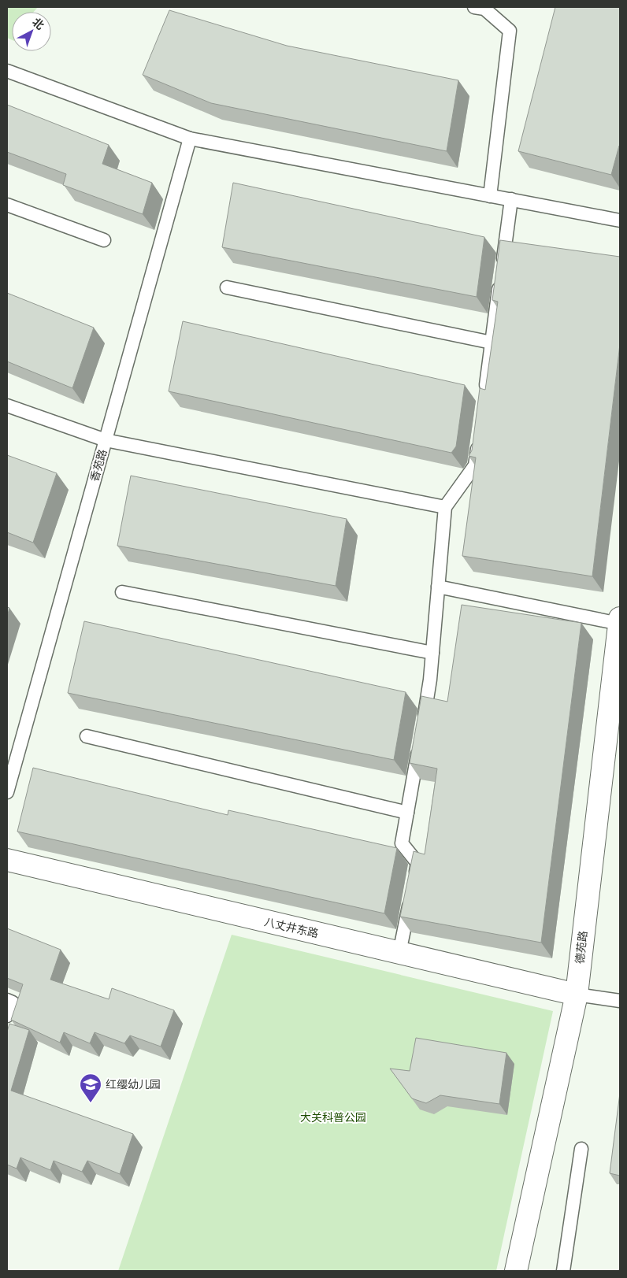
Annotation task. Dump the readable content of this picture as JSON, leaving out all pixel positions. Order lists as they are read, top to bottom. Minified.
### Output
{"streets":{"street":["八丈井东路","德苑路"],"lane":["香苑路"]},"crossings":[["八丈井东路","德苑路"]],"parks":["大关科普公园"],"places":{"school or university":["红缨幼儿园"]},"north":"top right"}
